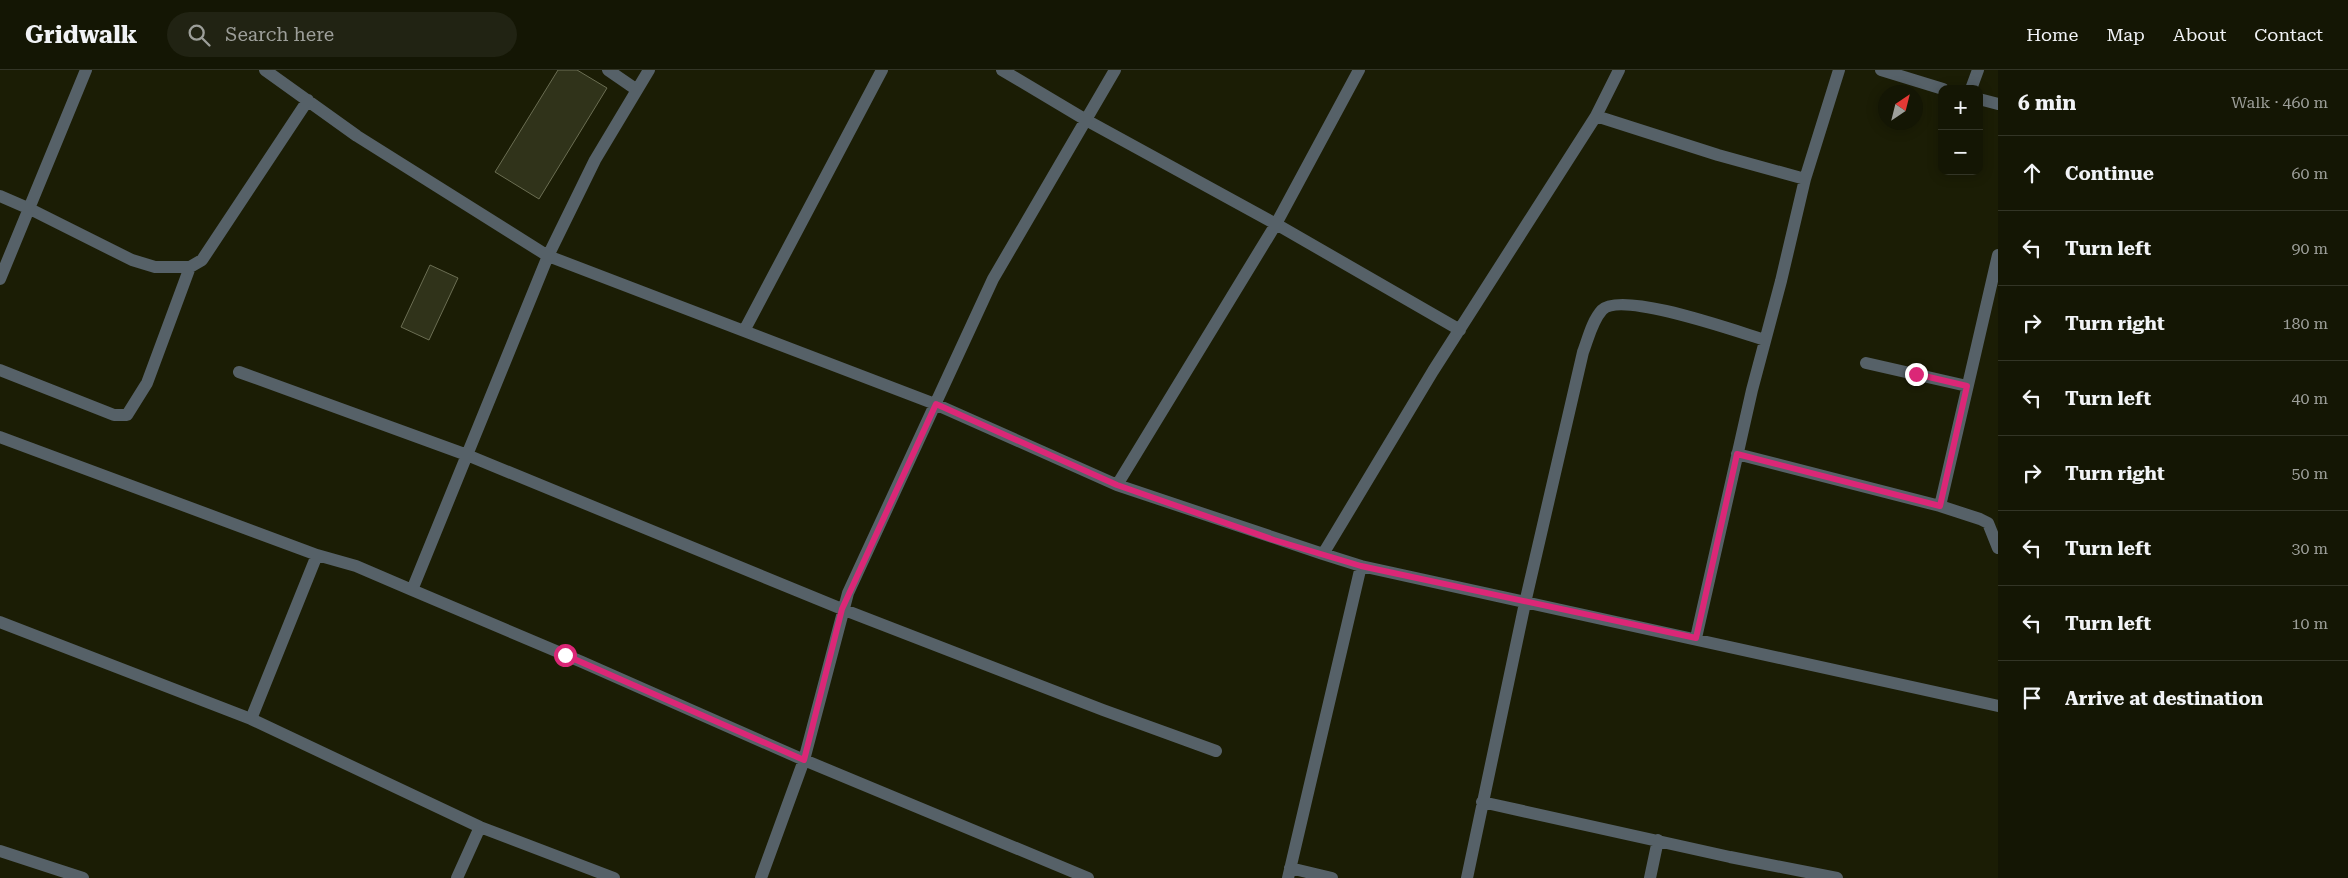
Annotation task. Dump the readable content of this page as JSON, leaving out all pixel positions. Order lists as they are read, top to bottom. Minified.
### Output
{"north":"top right","page":{"header":"Gridwalk","search":"Search here","nav":["Home","Map","About","Contact"],"heading":["6 min","Walk · 460 m"],"map_buttons":["+","−"],"list":[["Continue","60 m"],["Turn left","90 m"],["Turn right","180 m"],["Turn left","40 m"],["Turn right","50 m"],["Turn left","30 m"],["Turn left","10 m"],"Arrive at destination"]}}
